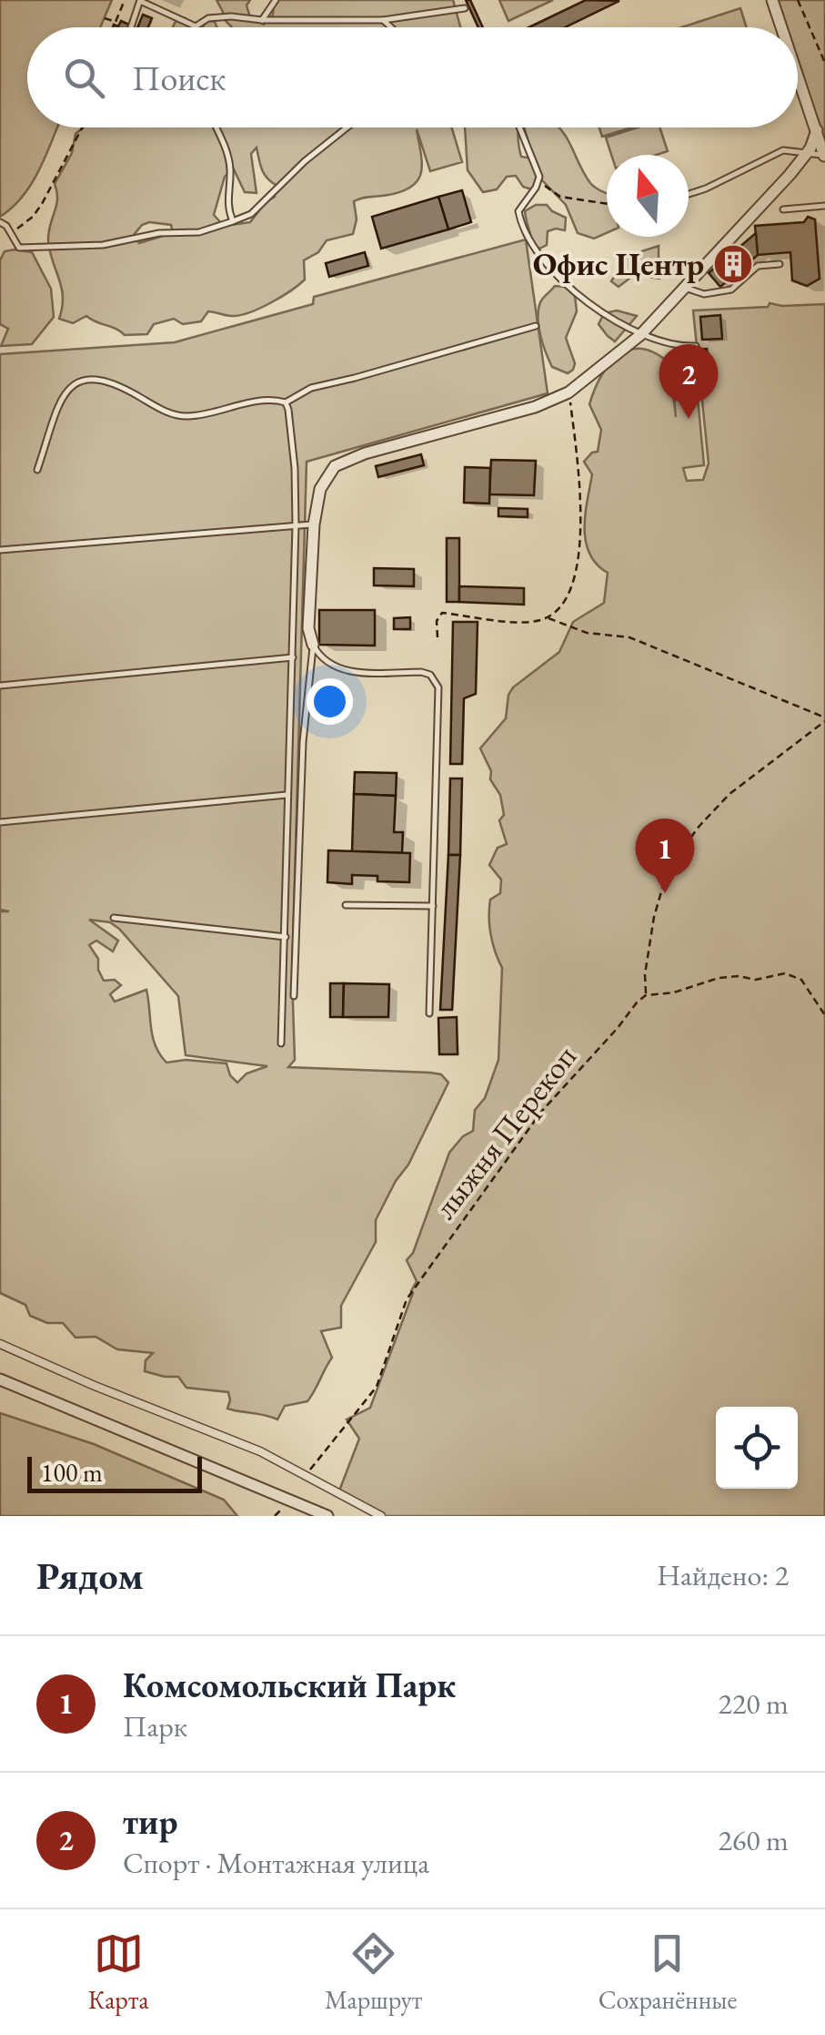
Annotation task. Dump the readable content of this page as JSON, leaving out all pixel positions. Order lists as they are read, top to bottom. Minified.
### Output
{"streets":{"path":["лыжня Перекоп"]},"places":{"building":["Офис Центр"]},"scale_bar":"100 m","north":"top","page":{"search":"Поиск","pins":["2","1"],"scale":"100 m","heading":["Рядом","Найдено: 2"],"list":[{"mark":"1","name":"Комсомольский Парк","note":"Парк","value":"220 m"},{"mark":"2","name":"тир","note":"Спорт · Монтажная улица","value":"260 m"}],"nav":["Карта","Маршрут","Сохранённые"]}}
